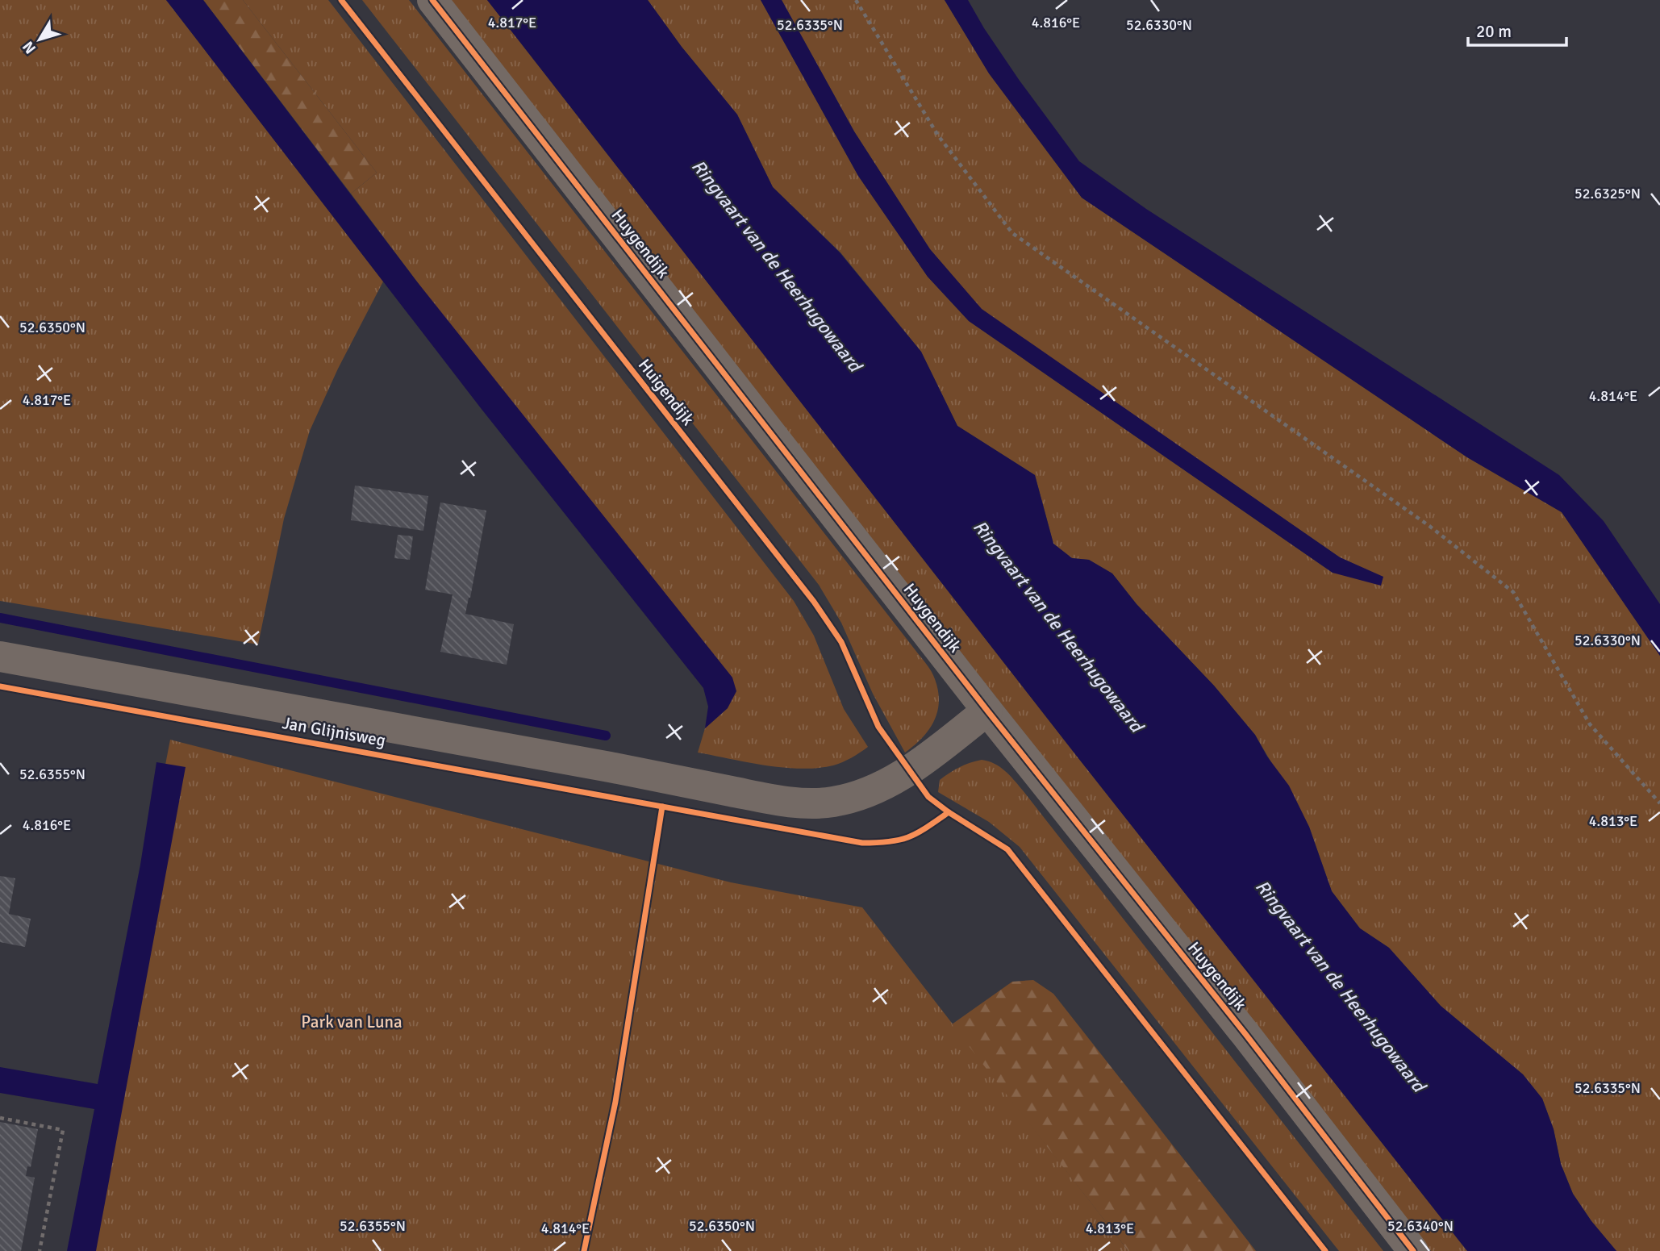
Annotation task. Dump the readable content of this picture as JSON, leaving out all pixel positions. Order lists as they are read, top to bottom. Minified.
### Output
{"streets":{"main road":["Huygendijk","Jan Glijnisweg"],"cycle path":["Huigendijk"]},"crossings":[["Huygendijk","Jan Glijnisweg"]],"water":["Ringvaart van de Heerhugowaard"],"parks":["Park van Luna"],"scale_bar":"20 m","north":"bottom left","coordinates":["4.817°E","4.816°E","52.6335°N","52.6330°N","52.6325°N","52.6350°N","4.814°E","52.6355°N","4.813°E","52.6340°N"]}
